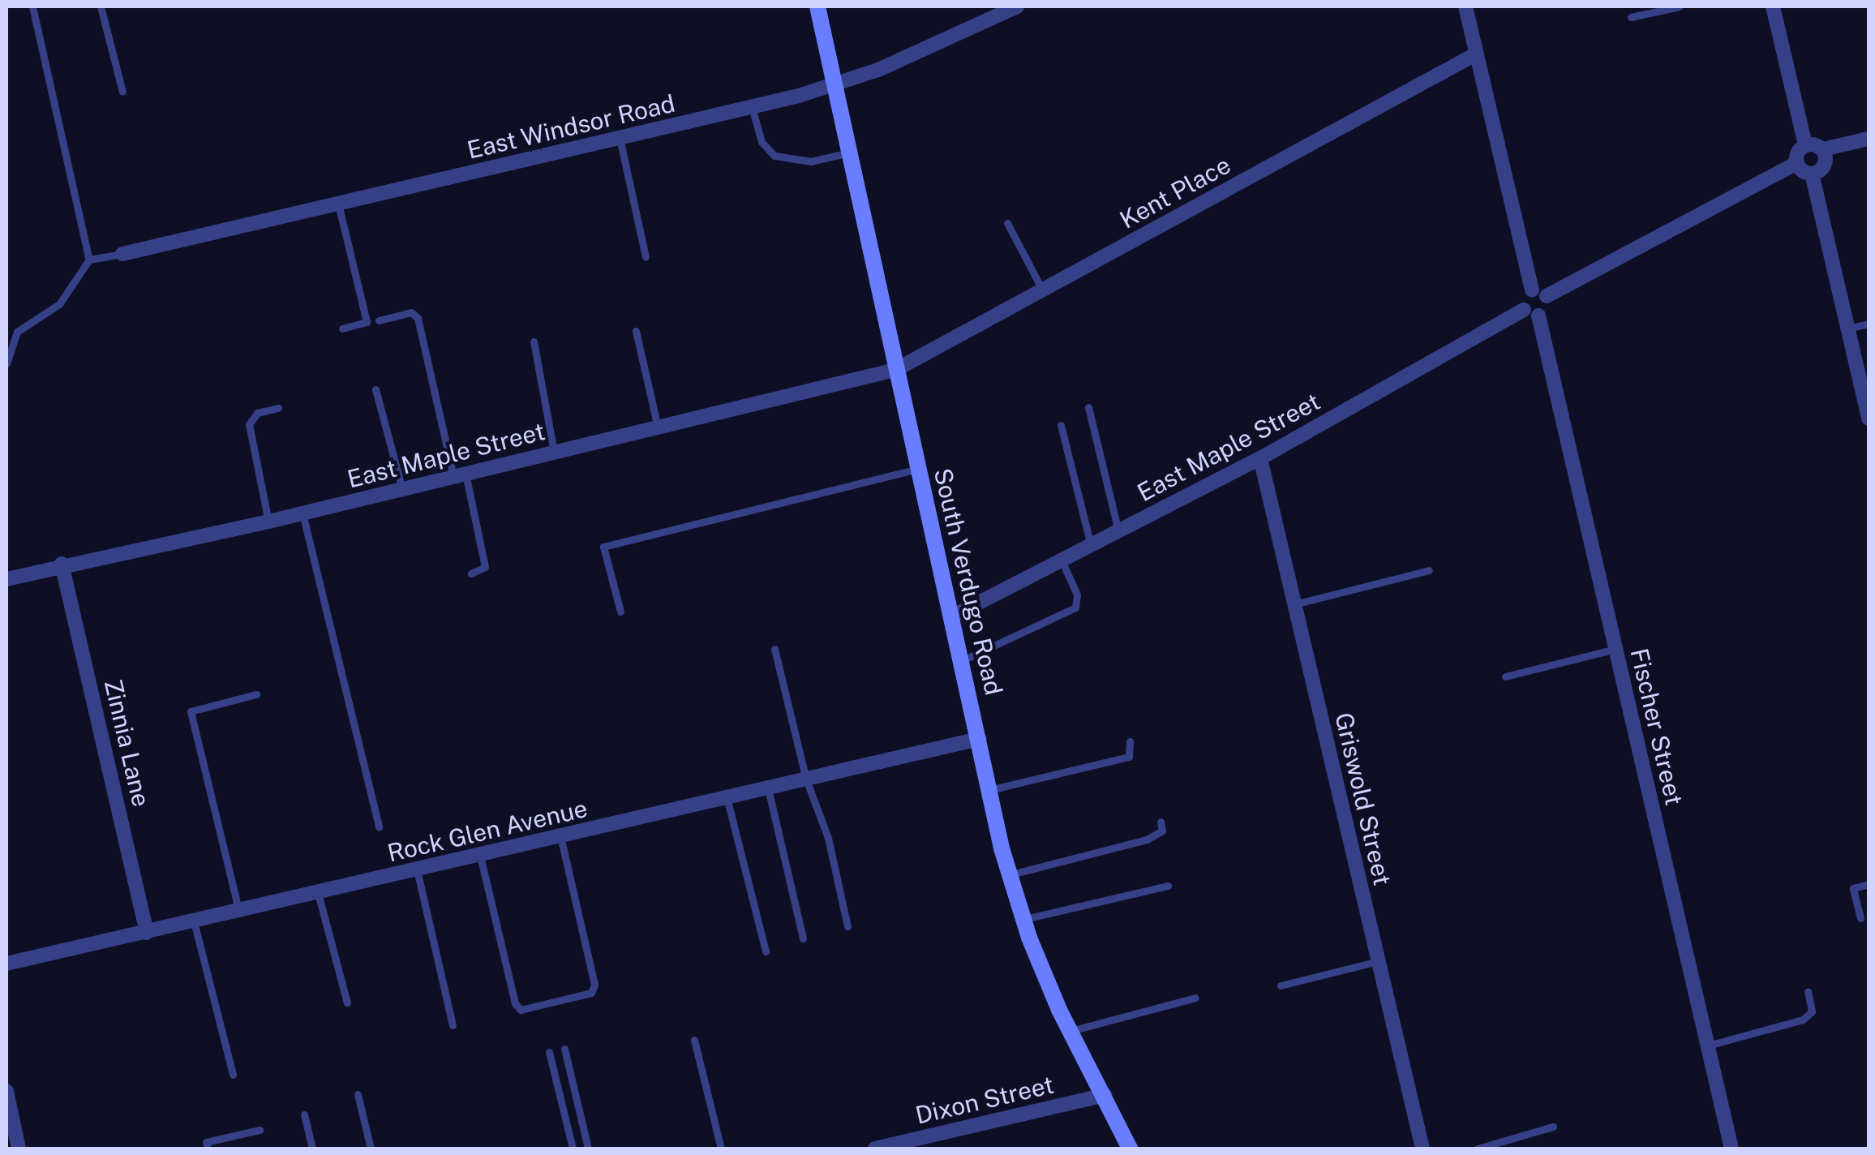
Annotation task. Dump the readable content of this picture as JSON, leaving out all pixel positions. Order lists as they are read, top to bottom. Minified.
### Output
{"streets":{"main road":["South Verdugo Road"],"street":["East Windsor Road","Kent Place","East Maple Street","Fischer Street","Zinnia Lane","Griswold Street","Rock Glen Avenue","Dixon Street"]},"crossings":[["East Windsor Road","South Verdugo Road"],["Kent Place","East Maple Street"],["Kent Place","South Verdugo Road"],["East Maple Street","South Verdugo Road"],["East Maple Street","Fischer Street"],["East Maple Street","Zinnia Lane"],["East Maple Street","Griswold Street"],["South Verdugo Road","Rock Glen Avenue"],["South Verdugo Road","Dixon Street"],["Zinnia Lane","Rock Glen Avenue"]]}
